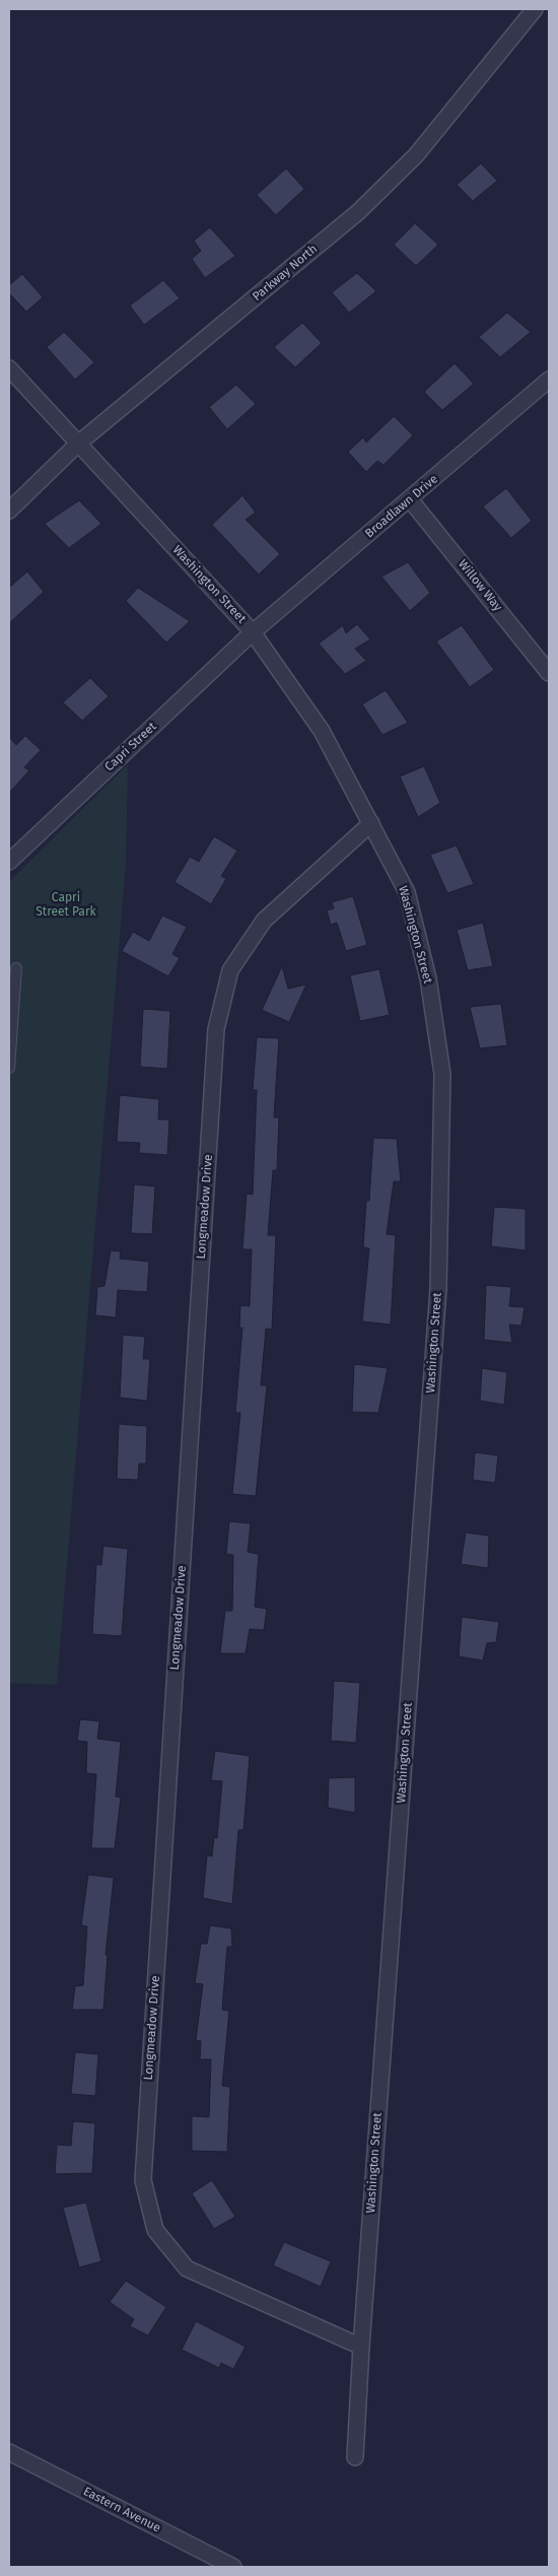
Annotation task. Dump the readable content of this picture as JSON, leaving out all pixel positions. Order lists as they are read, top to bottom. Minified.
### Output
{"streets":{"street":["Parkway North","Broadlawn Drive","Washington Street","Willow Way","Capri Street","Longmeadow Drive","Eastern Avenue"]},"crossings":[["Parkway North","Washington Street"],["Broadlawn Drive","Washington Street"],["Broadlawn Drive","Willow Way"],["Broadlawn Drive","Capri Street"],["Washington Street","Capri Street"],["Washington Street","Longmeadow Drive"]],"parks":["Capri Street Park"]}
